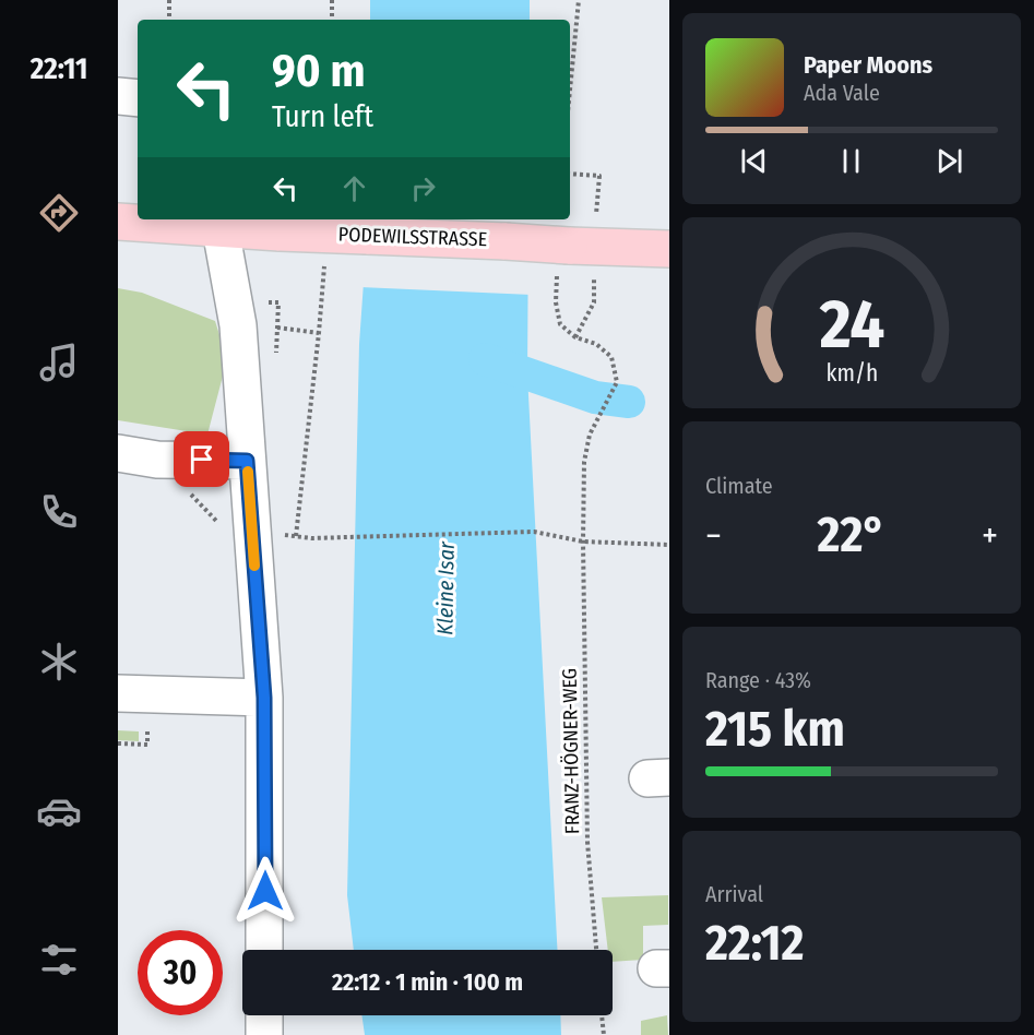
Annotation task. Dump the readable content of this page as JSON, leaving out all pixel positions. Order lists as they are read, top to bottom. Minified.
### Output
{"streets":{"main road":["PODEWILSSTRASSE"],"path":["FRANZ-HÖGNER-WEG"]},"water":["Kleine Isar"],"page":{"tabs":"22:11","turn":["90 m","Turn left"],"song":["Paper Moons","Ada Vale"],"tile":["Climate",["Range · 43%","215 km"],["Arrival","22:12"]],"heat":["−","22°","+"],"limit":"30","trip":"22:12 · 1 min · 100 m","gauge":["24","km/h"]}}
